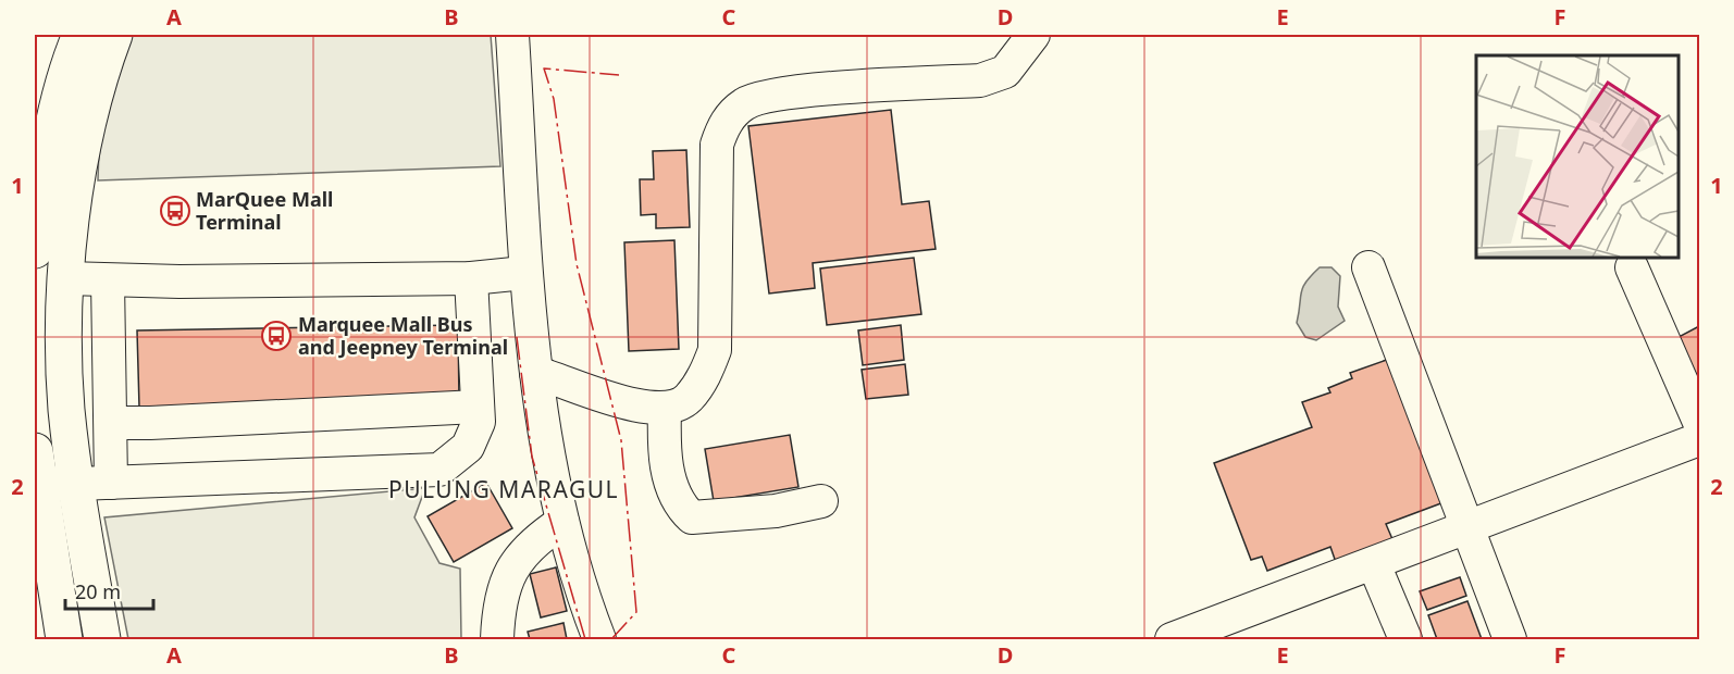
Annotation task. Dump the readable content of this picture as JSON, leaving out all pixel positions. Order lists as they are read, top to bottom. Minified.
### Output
{"districts":["PULUNG MARAGUL"],"places":{"bus stop":["MarQuee Mall Terminal","Marquee Mall Bus and Jeepney Terminal"]},"scale_bar":"20 m","grid":{"columns":["A","B","C","D","E","F"],"rows":["1","2"]}}
